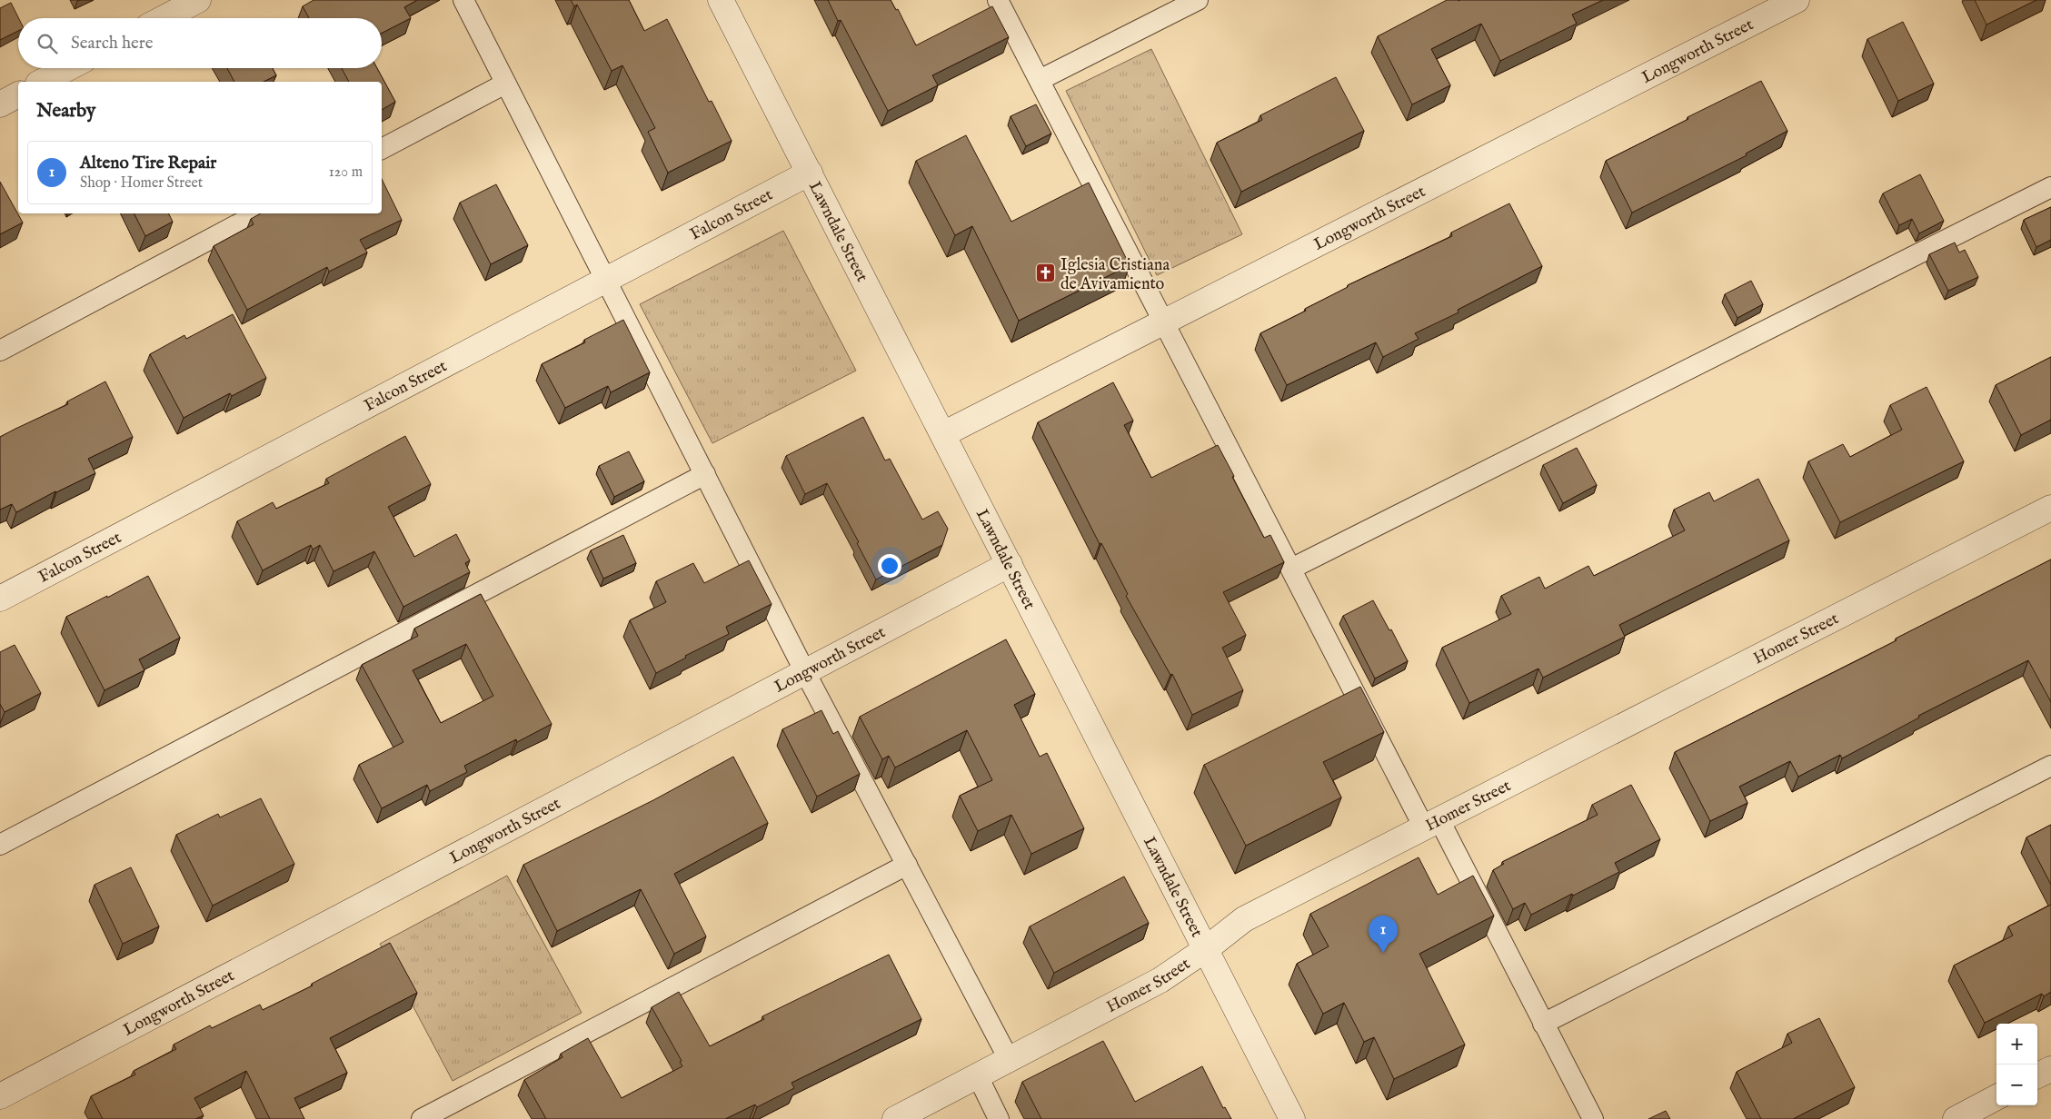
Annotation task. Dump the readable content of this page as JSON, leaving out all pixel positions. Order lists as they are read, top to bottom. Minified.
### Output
{"streets":{"street":["Longworth Street","Falcon Street","Lawndale Street","Homer Street"]},"crossings":[["Longworth Street","Lawndale Street"],["Falcon Street","Lawndale Street"],["Lawndale Street","Homer Street"]],"places":{"church":["Iglesia Cristiana de Avivamiento"]},"page":{"search":"Search here","heading":"Nearby","list":[{"mark":"1","name":"Alteno Tire Repair","note":"Shop · Homer Street","value":"120 m"}],"pins":"1","map_buttons":["+","−"]}}
